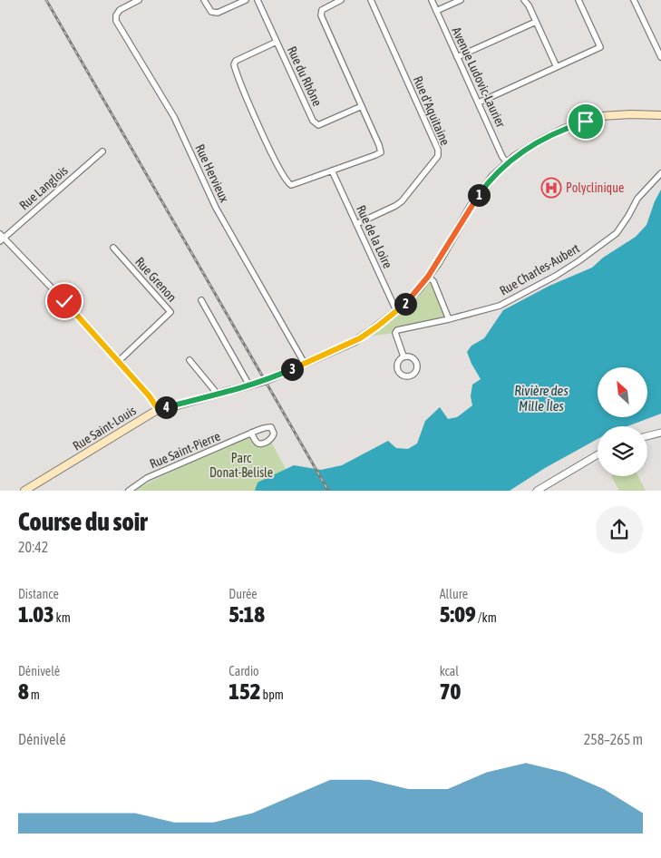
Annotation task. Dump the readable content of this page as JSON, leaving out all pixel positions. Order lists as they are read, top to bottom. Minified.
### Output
{"streets":{"main road":["Rue Saint-Louis"],"street":["Rue du Rhône","Avenue Ludovic-Laurier","Rue d'Aquitaine","Rue Hervieux","Rue Langlois","Rue de la Loire","Rue Charles-Aubert","Rue Grenon","Rue Saint-Pierre"]},"crossings":[["Avenue Ludovic-Laurier","Rue Saint-Louis"],["Rue d'Aquitaine","Rue de la Loire"],["Rue Hervieux","Rue Saint-Louis"],["Rue de la Loire","Rue Saint-Louis"]],"water":["Rivière des Mille Îles"],"parks":["Parc Donat-Belisle"],"places":{"hospital":["Polyclinique"]},"north":"top left","page":{"pins":["1","2","3","4"],"heading":["Course du soir","20:42"],"stats":[["Distance","1.03 km"],["Durée","5:18"],["Allure","5:09 /km"],["Dénivelé","8 m"],["Cardio","152 bpm"],["kcal","70"]],"chart":["Dénivelé","258–265 m"]}}
